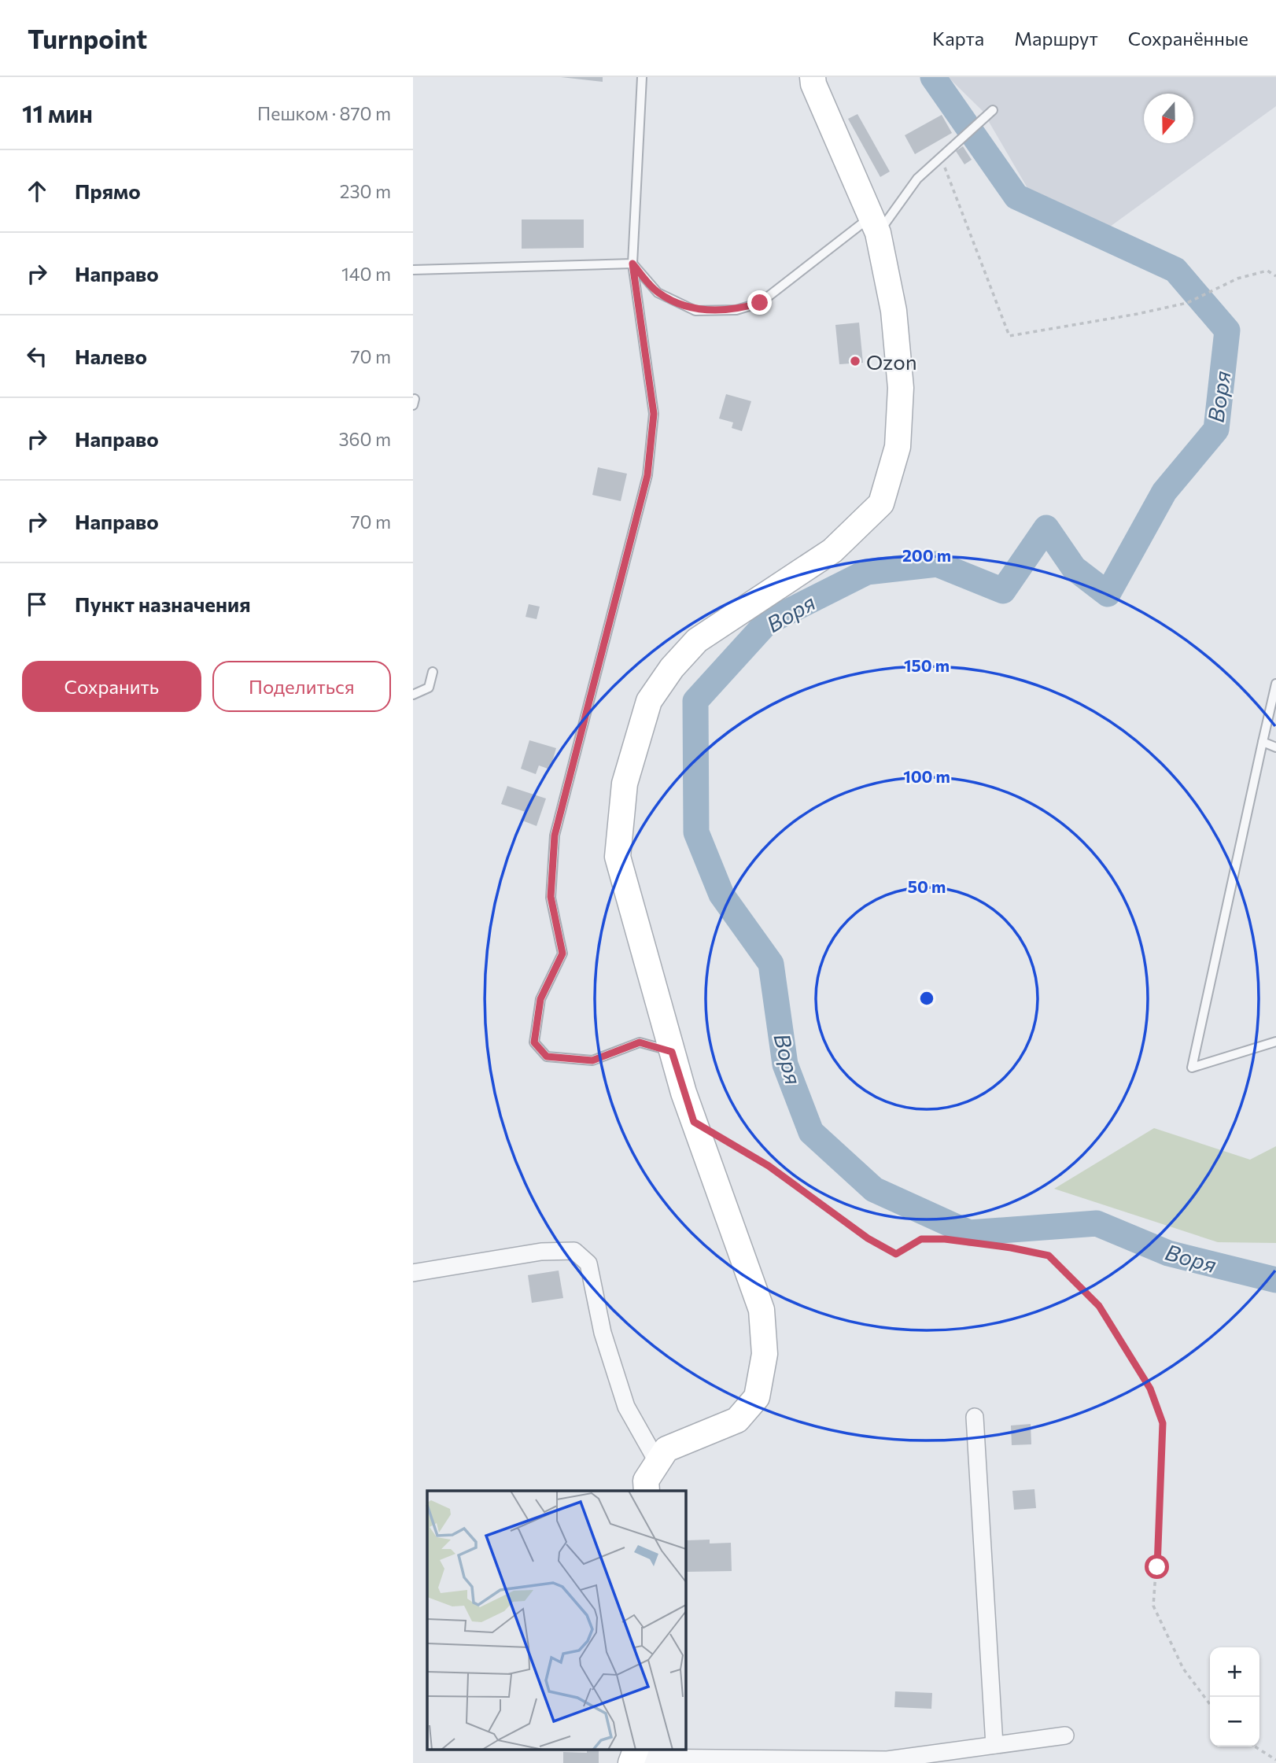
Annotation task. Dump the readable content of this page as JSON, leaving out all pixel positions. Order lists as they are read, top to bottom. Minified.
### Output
{"water":["Воря"],"places":["Ozon"],"north":"bottom","page":{"header":"Turnpoint","nav":["Карта","Маршрут","Сохранённые"],"heading":["11 мин","Пешком · 870 m"],"list":[["Прямо","230 m"],["Направо","140 m"],["Налево","70 m"],["Направо","360 m"],["Направо","70 m"],"Пункт назначения"],"buttons":["Сохранить","Поделиться"],"map_buttons":["+","−"]},"rings":["200 m","150 m","100 m","50 m"]}
